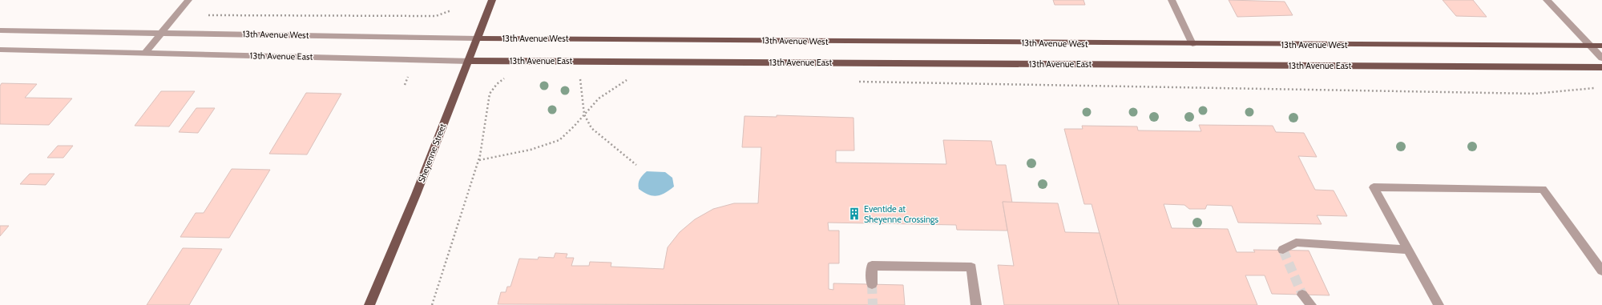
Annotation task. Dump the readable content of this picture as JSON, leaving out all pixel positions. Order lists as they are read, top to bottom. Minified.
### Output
{"streets":{"main road":["13th Avenue West","13th Avenue East","Sheyenne Street"]},"crossings":[["13th Avenue West","Sheyenne Street"],["13th Avenue East","Sheyenne Street"]],"places":{"building":["Eventide at Sheyenne Crossings"]}}
